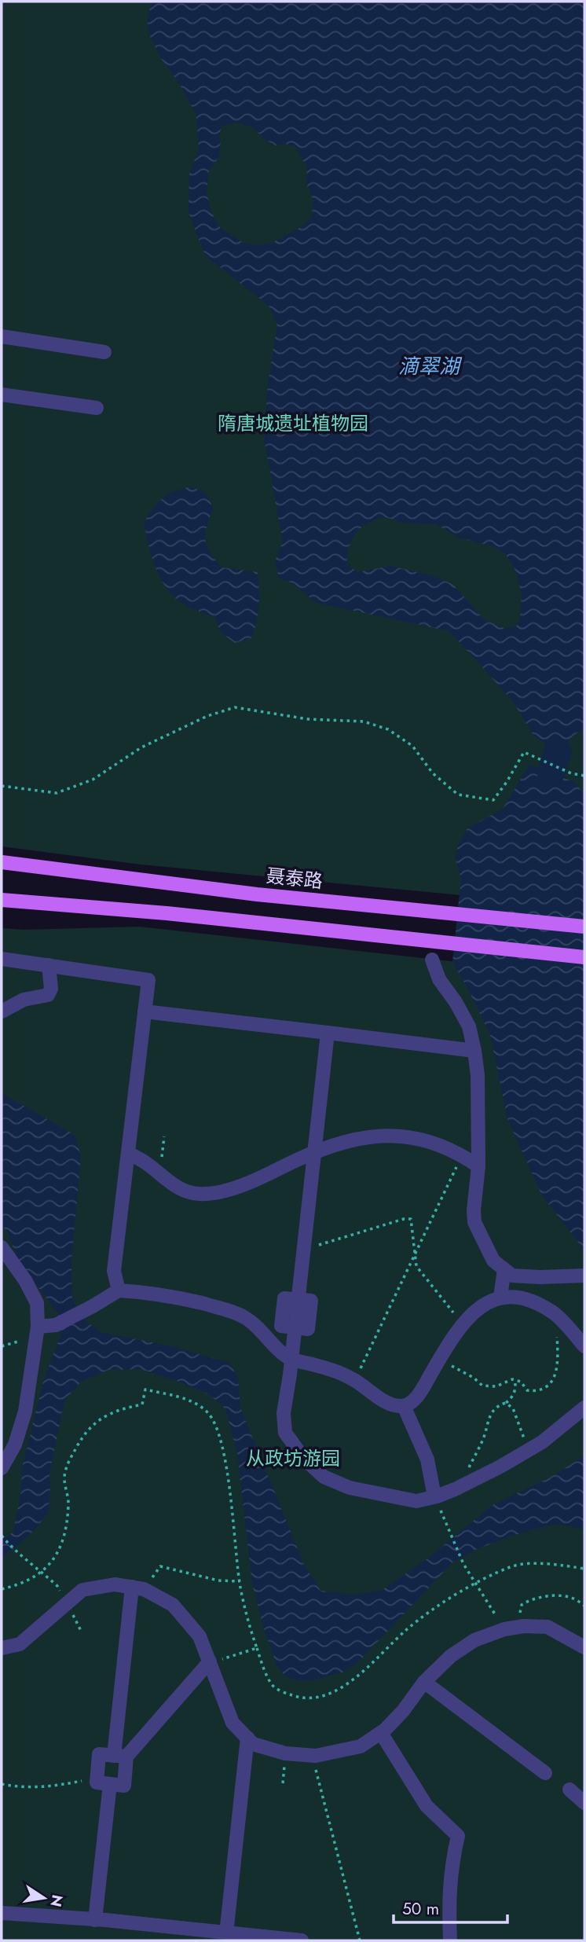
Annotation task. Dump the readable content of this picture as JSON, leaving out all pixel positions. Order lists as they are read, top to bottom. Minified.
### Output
{"streets":{"main road":["聂泰路"]},"water":["滴翠湖"],"parks":["隋唐城遗址植物园","从政坊游园"],"scale_bar":"50 m","north":"right"}
